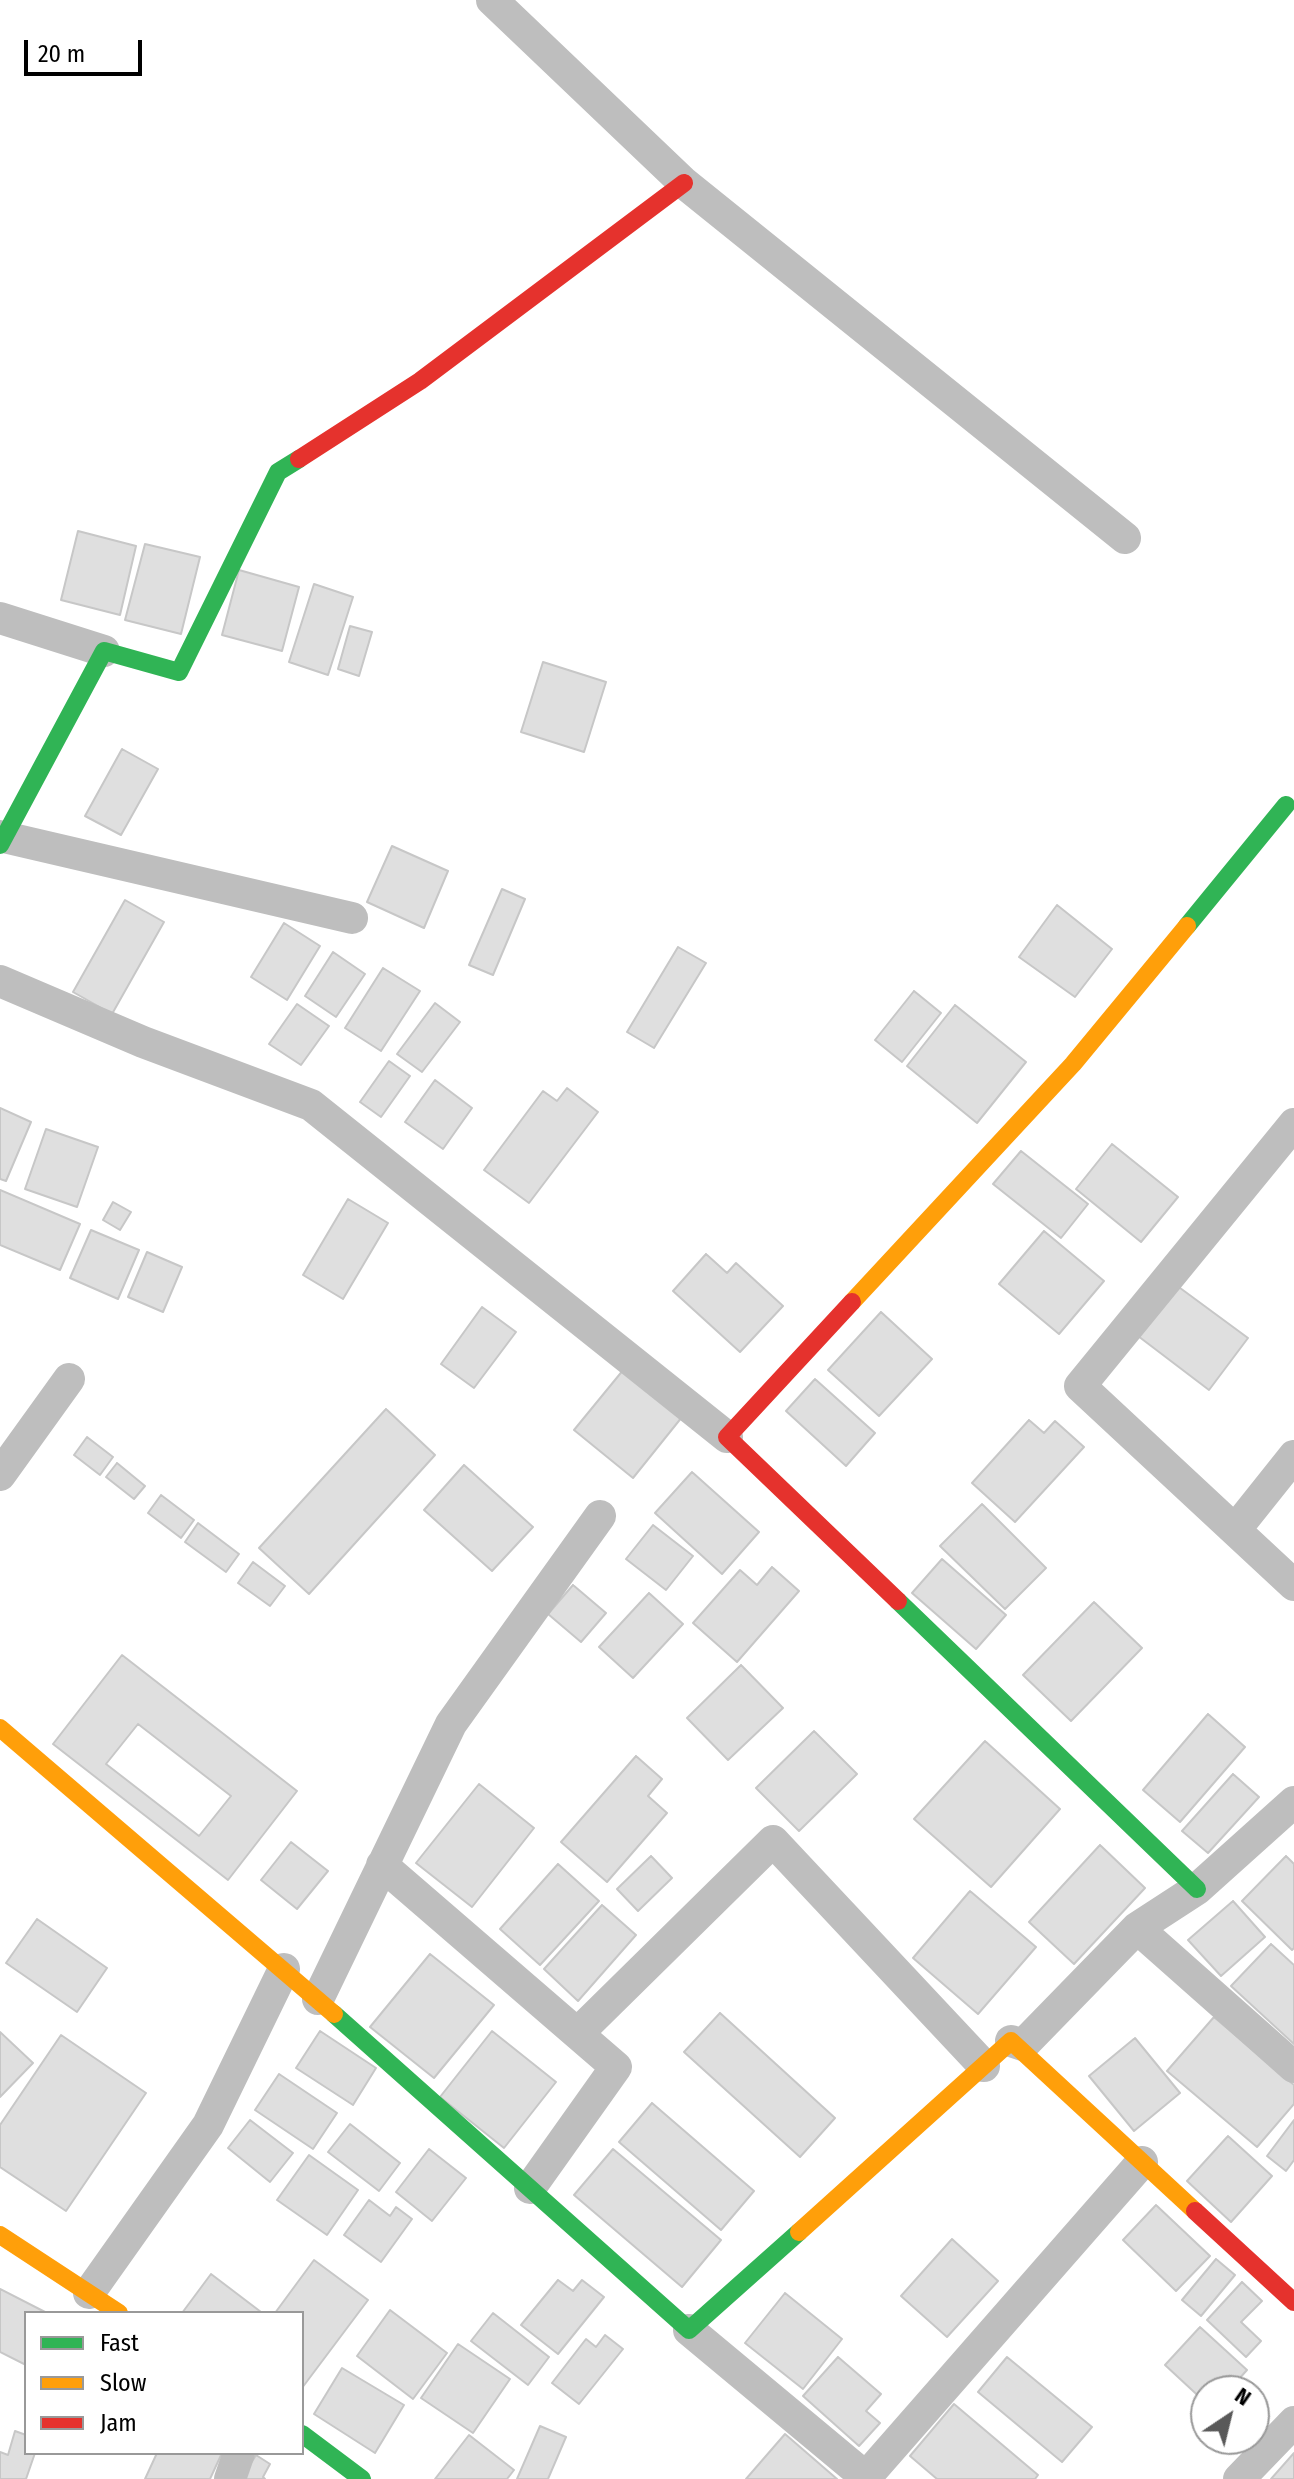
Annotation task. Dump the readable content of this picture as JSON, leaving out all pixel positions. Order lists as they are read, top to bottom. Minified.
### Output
{"legend":["Fast","Slow","Jam"],"scale_bar":"20 m","north":"top right"}
